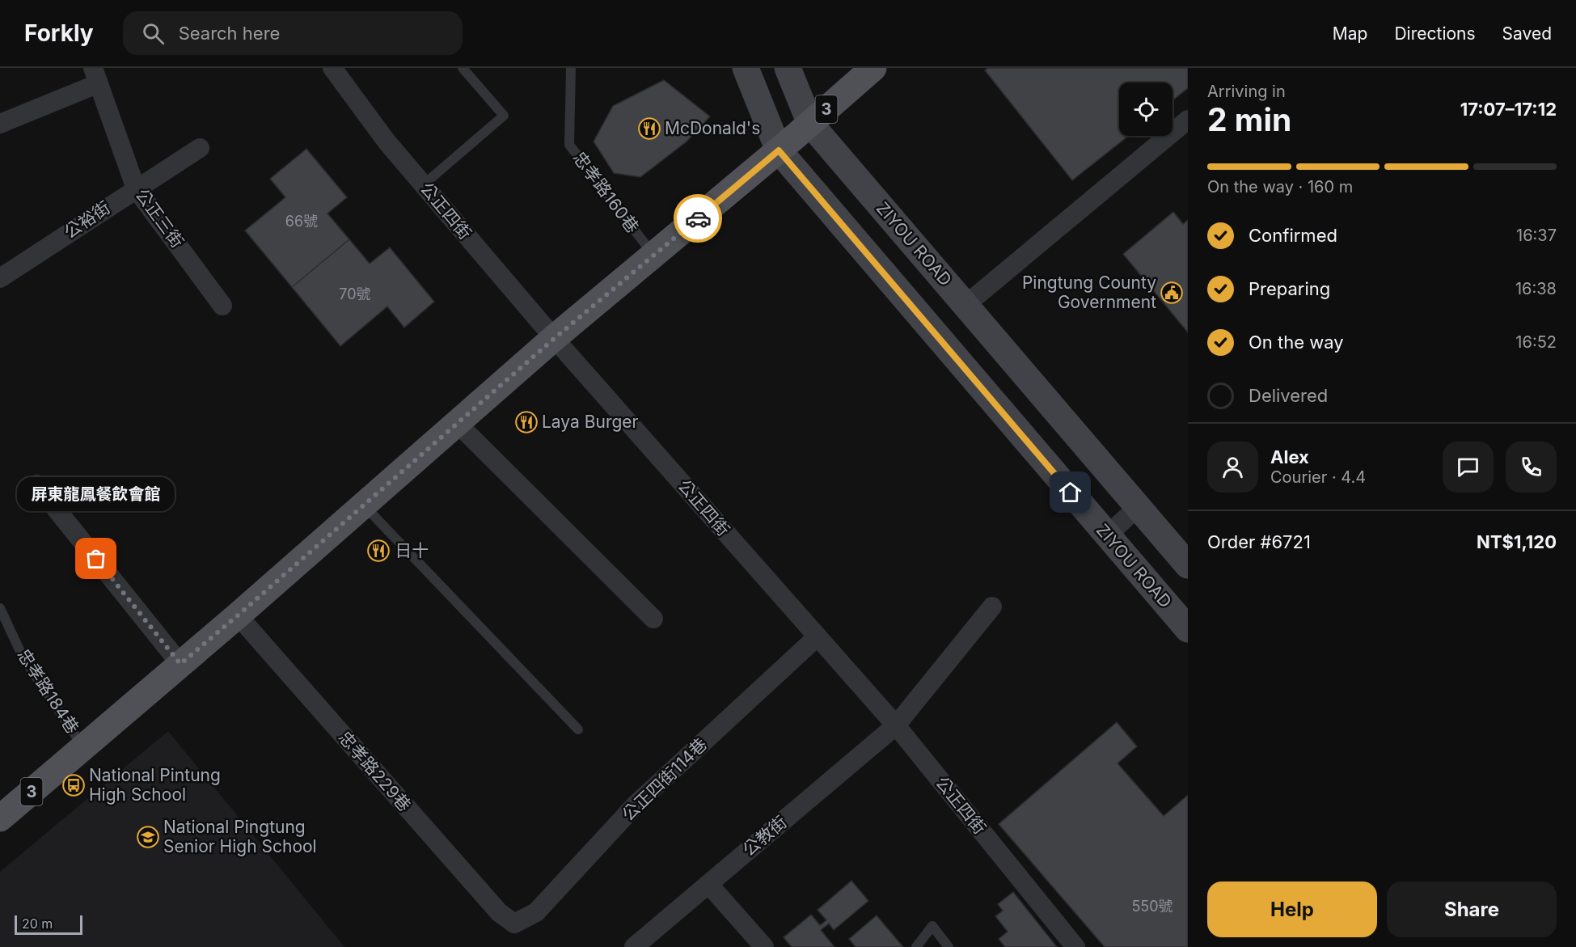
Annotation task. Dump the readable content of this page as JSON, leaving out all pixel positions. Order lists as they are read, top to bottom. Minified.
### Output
{"streets":{"main road":["3"],"street":["公正四街","公正三街","公裕街","ZIYOU ROAD","忠孝路229巷","公正四街114巷","公教街"],"lane":["忠孝路160巷","忠孝路184巷"]},"crossings":[["3","忠孝路160巷"],["3","公正四街"],["3","ZIYOU ROAD"],["3","忠孝路184巷"],["3","忠孝路229巷"],["公正四街","公正四街114巷"],["公正四街","公教街"],["公正三街","公裕街"],["忠孝路229巷","公正四街114巷"]],"places":{"restaurant":["McDonald's","Laya Burger","日十"],"public building":["Pingtung County Government"],"other":["屏東龍鳳餐飲會館"],"bus stop":["National Pintung High School"],"school or university":["National Pingtung Senior High School"]},"house_numbers":["66號","70號","550號"],"scale_bar":"20 m","page":{"header":"Forkly","search":"Search here","nav":["Map","Directions","Saved"],"heading":["2 min","Arriving in","17:07–17:12"],"panel":["Alex","Courier · 4.4","Order #6721","NT$1,120"],"bar":"On the way · 160 m","list":[["Confirmed","16:37"],["Preparing","16:38"],["On the way","16:52"],"Delivered"],"bubble":"屏東龍鳳餐飲會館","buttons":["Help","Share"],"scale":"20 m"}}
